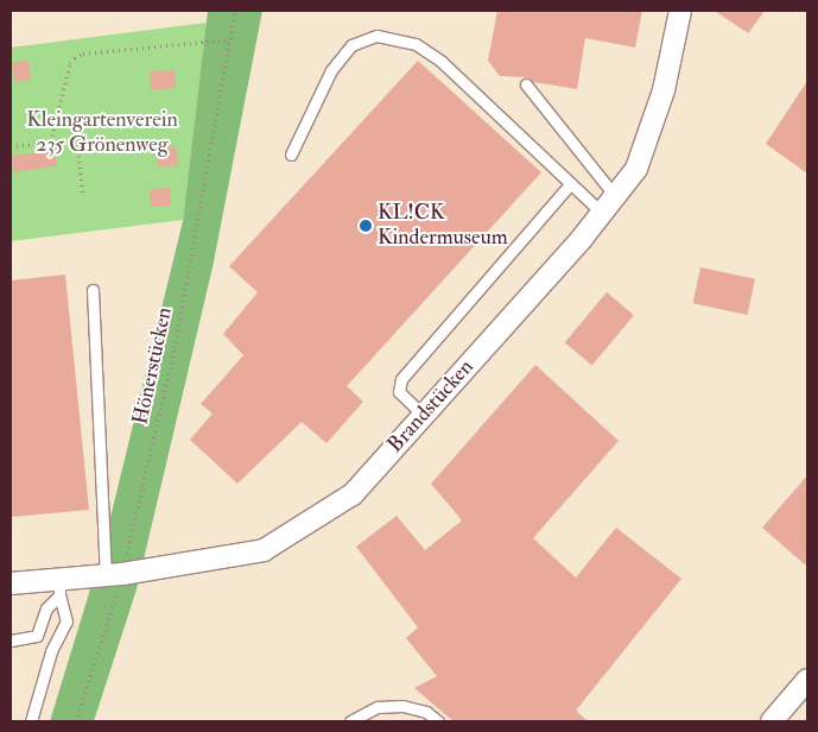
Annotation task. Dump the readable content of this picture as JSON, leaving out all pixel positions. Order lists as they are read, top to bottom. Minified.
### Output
{"streets":{"street":["Brandstücken"],"path":["Hönerstücken"]},"crossings":[["Hönerstücken","Brandstücken"]],"parks":["Kleingartenverein 235 Grönenweg"],"places":["KL!CK Kindermuseum"]}
